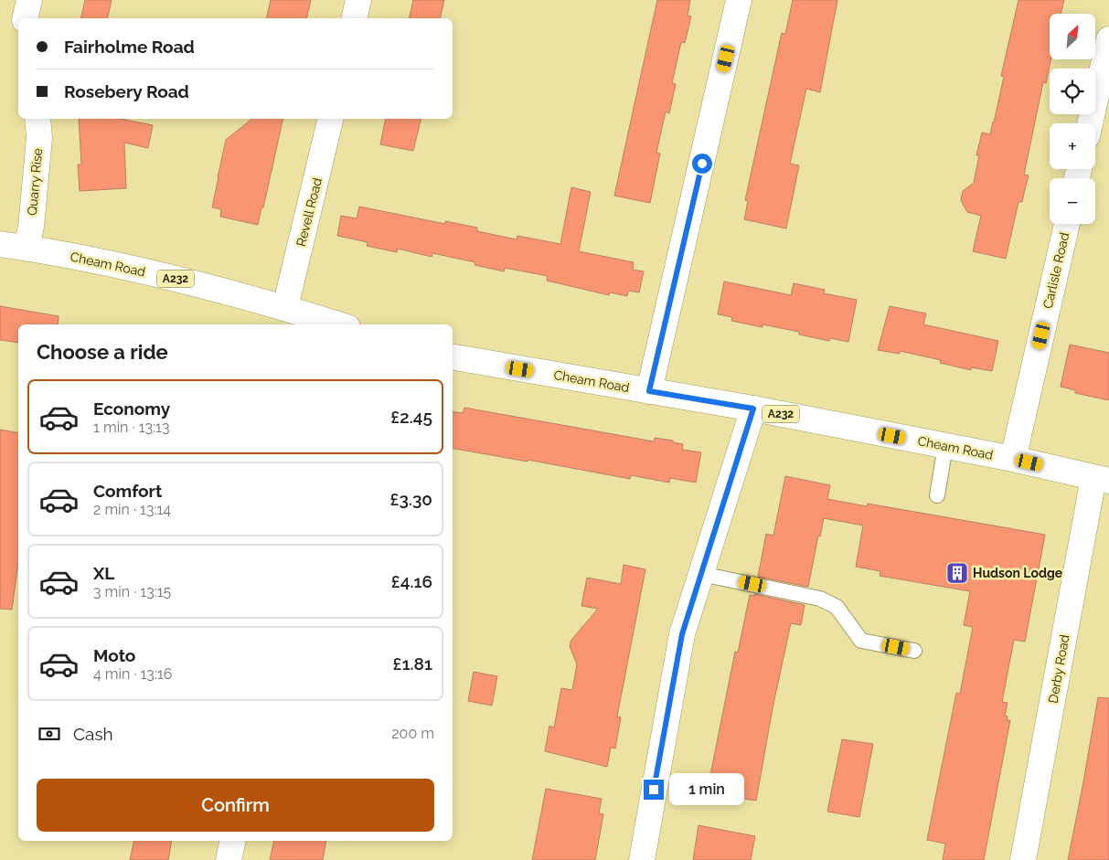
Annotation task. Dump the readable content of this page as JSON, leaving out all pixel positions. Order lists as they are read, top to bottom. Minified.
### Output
{"streets":{"main road":["Quarry Rise","Revell Road","Cheam Road","Carlisle Road","A232","Derby Road"]},"crossings":[["Quarry Rise","Cheam Road"],["Revell Road","Cheam Road"],["Cheam Road","Carlisle Road"],["Cheam Road","Derby Road"]],"places":{"building":["Hudson Lodge"]},"north":"top right","page":{"map_buttons":["+","−"],"banner":["Fairholme Road","Rosebery Road"],"heading":"Choose a ride","list":[{"name":"Economy","note":"1 min · 13:13","value":"£2.45"},{"name":"Comfort","note":"2 min · 13:14","value":"£3.30"},{"name":"XL","note":"3 min · 13:15","value":"£4.16"},{"name":"Moto","note":"4 min · 13:16","value":"£1.81"}],"pay":["Cash","200 m"],"buttons":"Confirm","bubble":"1 min"}}
